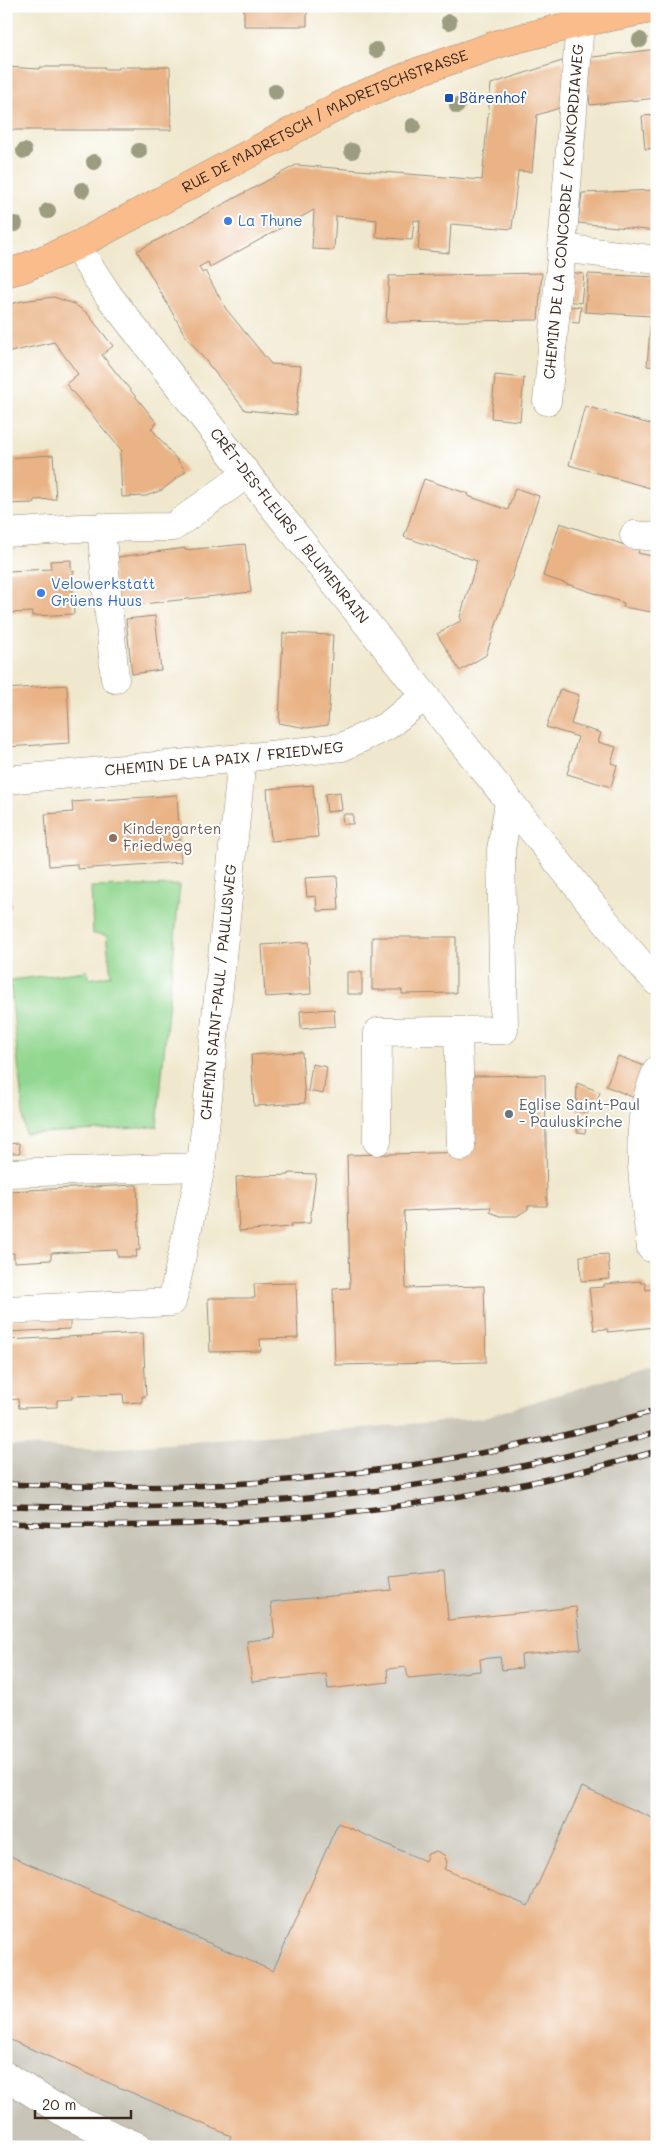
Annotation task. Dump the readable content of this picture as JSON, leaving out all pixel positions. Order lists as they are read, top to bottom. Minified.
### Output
{"streets":{"main road":["RUE DE MADRETSCH / MADRETSCHSTRASSE"],"street":["CHEMIN DE LA CONCORDE / KONKORDIAWEG","CRÊT-DES-FLEURS / BLUMENRAIN","CHEMIN DE LA PAIX / FRIEDWEG","CHEMIN SAINT-PAUL / PAULUSWEG"]},"crossings":[["RUE DE MADRETSCH / MADRETSCHSTRASSE","CHEMIN DE LA CONCORDE / KONKORDIAWEG"],["RUE DE MADRETSCH / MADRETSCHSTRASSE","CRÊT-DES-FLEURS / BLUMENRAIN"],["CRÊT-DES-FLEURS / BLUMENRAIN","CHEMIN DE LA PAIX / FRIEDWEG"],["CHEMIN DE LA PAIX / FRIEDWEG","CHEMIN SAINT-PAUL / PAULUSWEG"]],"places":{"transit":["Bärenhof"],"other":["La Thune","Velowerkstatt Grüens Huus","Kindergarten Friedweg","Eglise Saint-Paul - Pauluskirche"]},"scale_bar":"20 m"}
